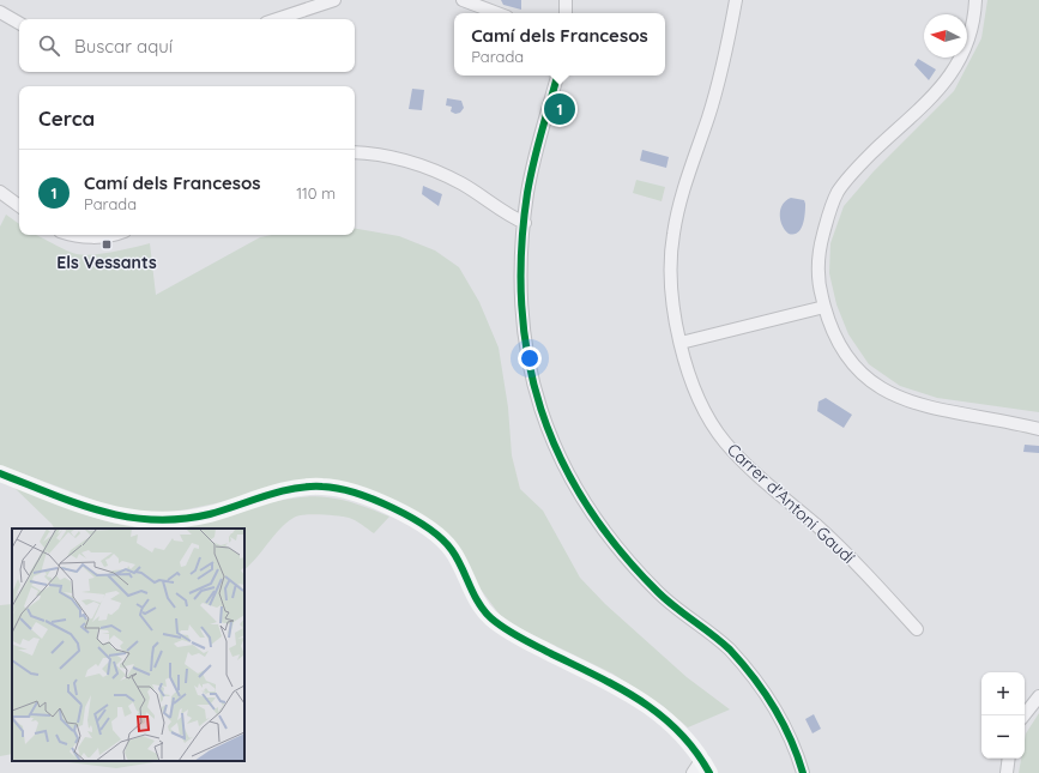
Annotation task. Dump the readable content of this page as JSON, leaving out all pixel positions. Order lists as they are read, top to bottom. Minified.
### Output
{"streets":{"street":["Carrer d'Antoni Gaudí"]},"places":{"transit":["Els Vessants"]},"north":"left","page":{"popup":["Camí dels Francesos","Parada"],"search":"Buscar aquí","heading":"Cerca","pins":"1","list":[{"mark":"1","name":"Camí dels Francesos","note":"Parada","value":"110 m"}],"map_buttons":["+","−"]}}
